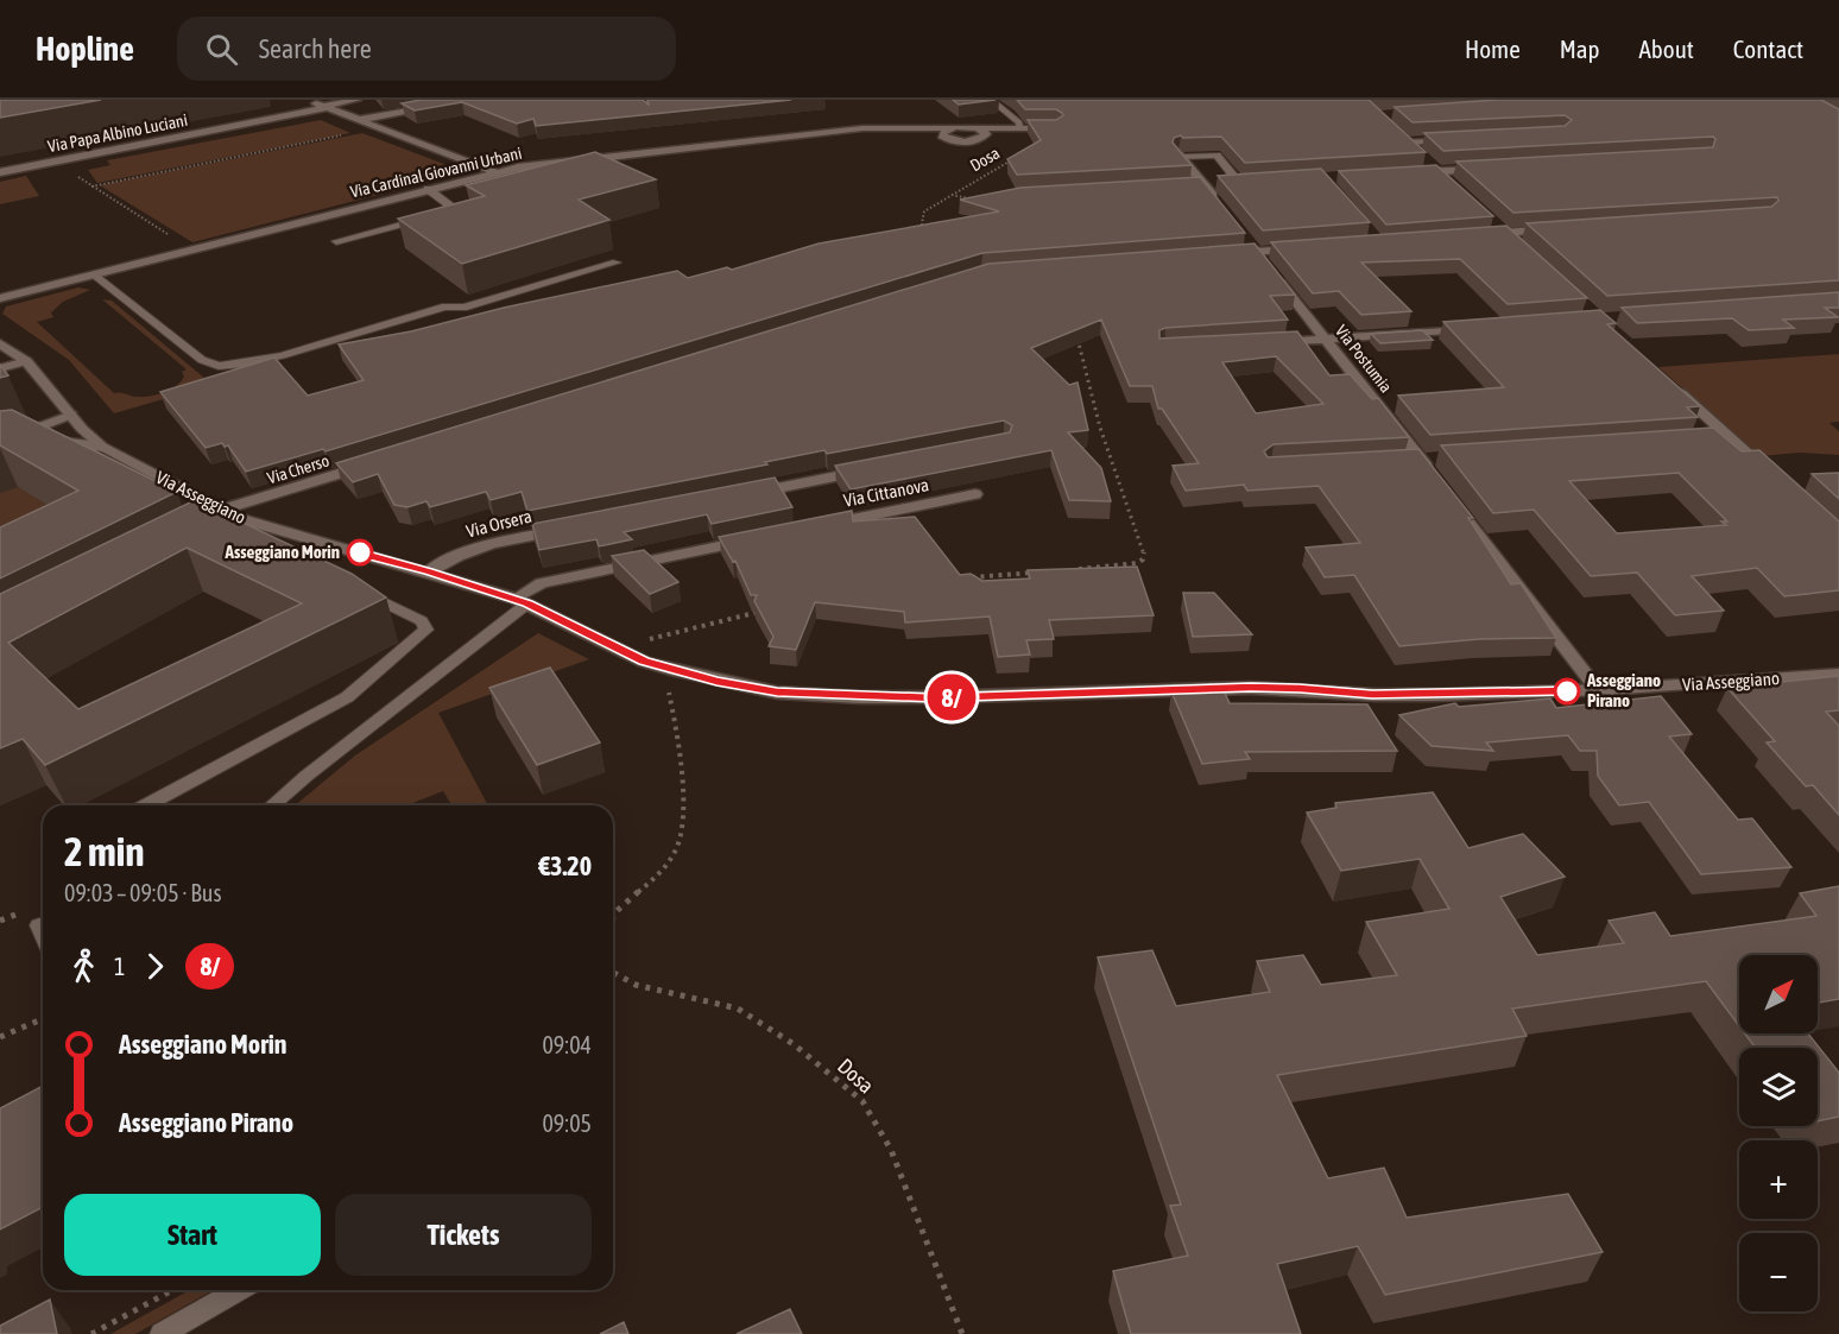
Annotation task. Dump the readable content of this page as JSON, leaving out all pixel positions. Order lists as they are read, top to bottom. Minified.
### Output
{"streets":{"street":["Via Papa Albino Luciani","Via Cardinal Giovanni Urbani","Via Postumia","Via Cherso","Via Cittanova","Via Asseggiano","Via Orsera"],"path":["Dosa"]},"crossings":[["Via Cherso","Via Asseggiano"],["Via Asseggiano","Via Orsera"]],"places":["Asseggiano Morin","Asseggiano Pirano"],"lines":["bus line 8/"],"north":"top right","page":{"header":"Hopline","search":"Search here","nav":["Home","Map","About","Contact"],"on_map":"8/","heading":["2 min","09:03 – 09:05 · Bus","€3.20"],"legs":["1","8/"],"map_buttons":["+","−"],"list":[{"name":"Asseggiano Morin","value":"09:04"},{"name":"Asseggiano Pirano","value":"09:05"}],"buttons":["Start","Tickets"]}}
